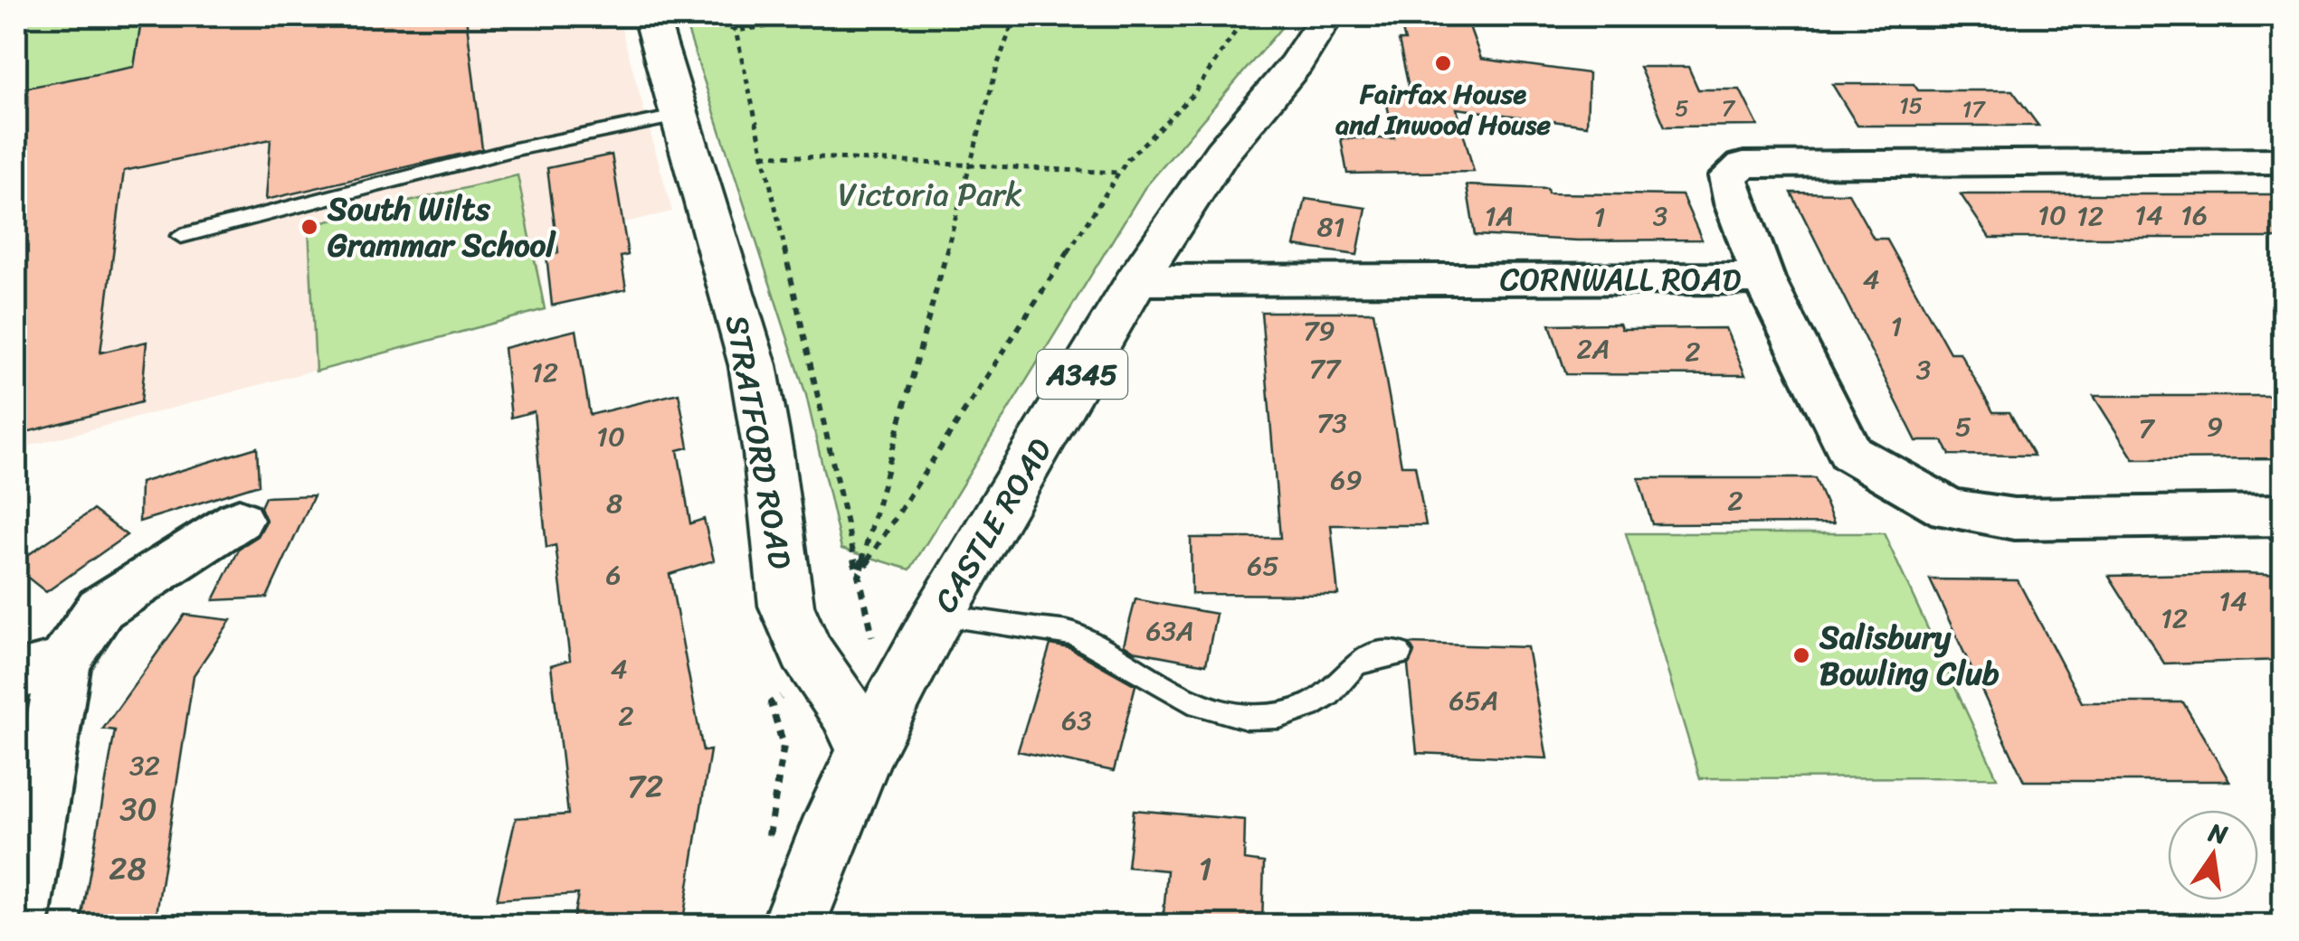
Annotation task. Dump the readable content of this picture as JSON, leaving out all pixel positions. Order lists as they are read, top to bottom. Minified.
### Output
{"streets":{"main road":["A345","STRATFORD ROAD","CASTLE ROAD"],"street":["CORNWALL ROAD"]},"crossings":[["CORNWALL ROAD","CASTLE ROAD"],["STRATFORD ROAD","CASTLE ROAD"]],"parks":["Victoria Park"],"places":["Fairfax House and Inwood House","South Wilts Grammar School","Salisbury Bowling Club"],"house_numbers":["15","5","7","17","10","14","16","1A","3","12","1","81","4","1","79","2A","2","77","3","12","73","5","9","7","10","69","2","8","65","6","14","12","63A","4","65A","2","63","32","72","30","28","1"],"north":"top"}
